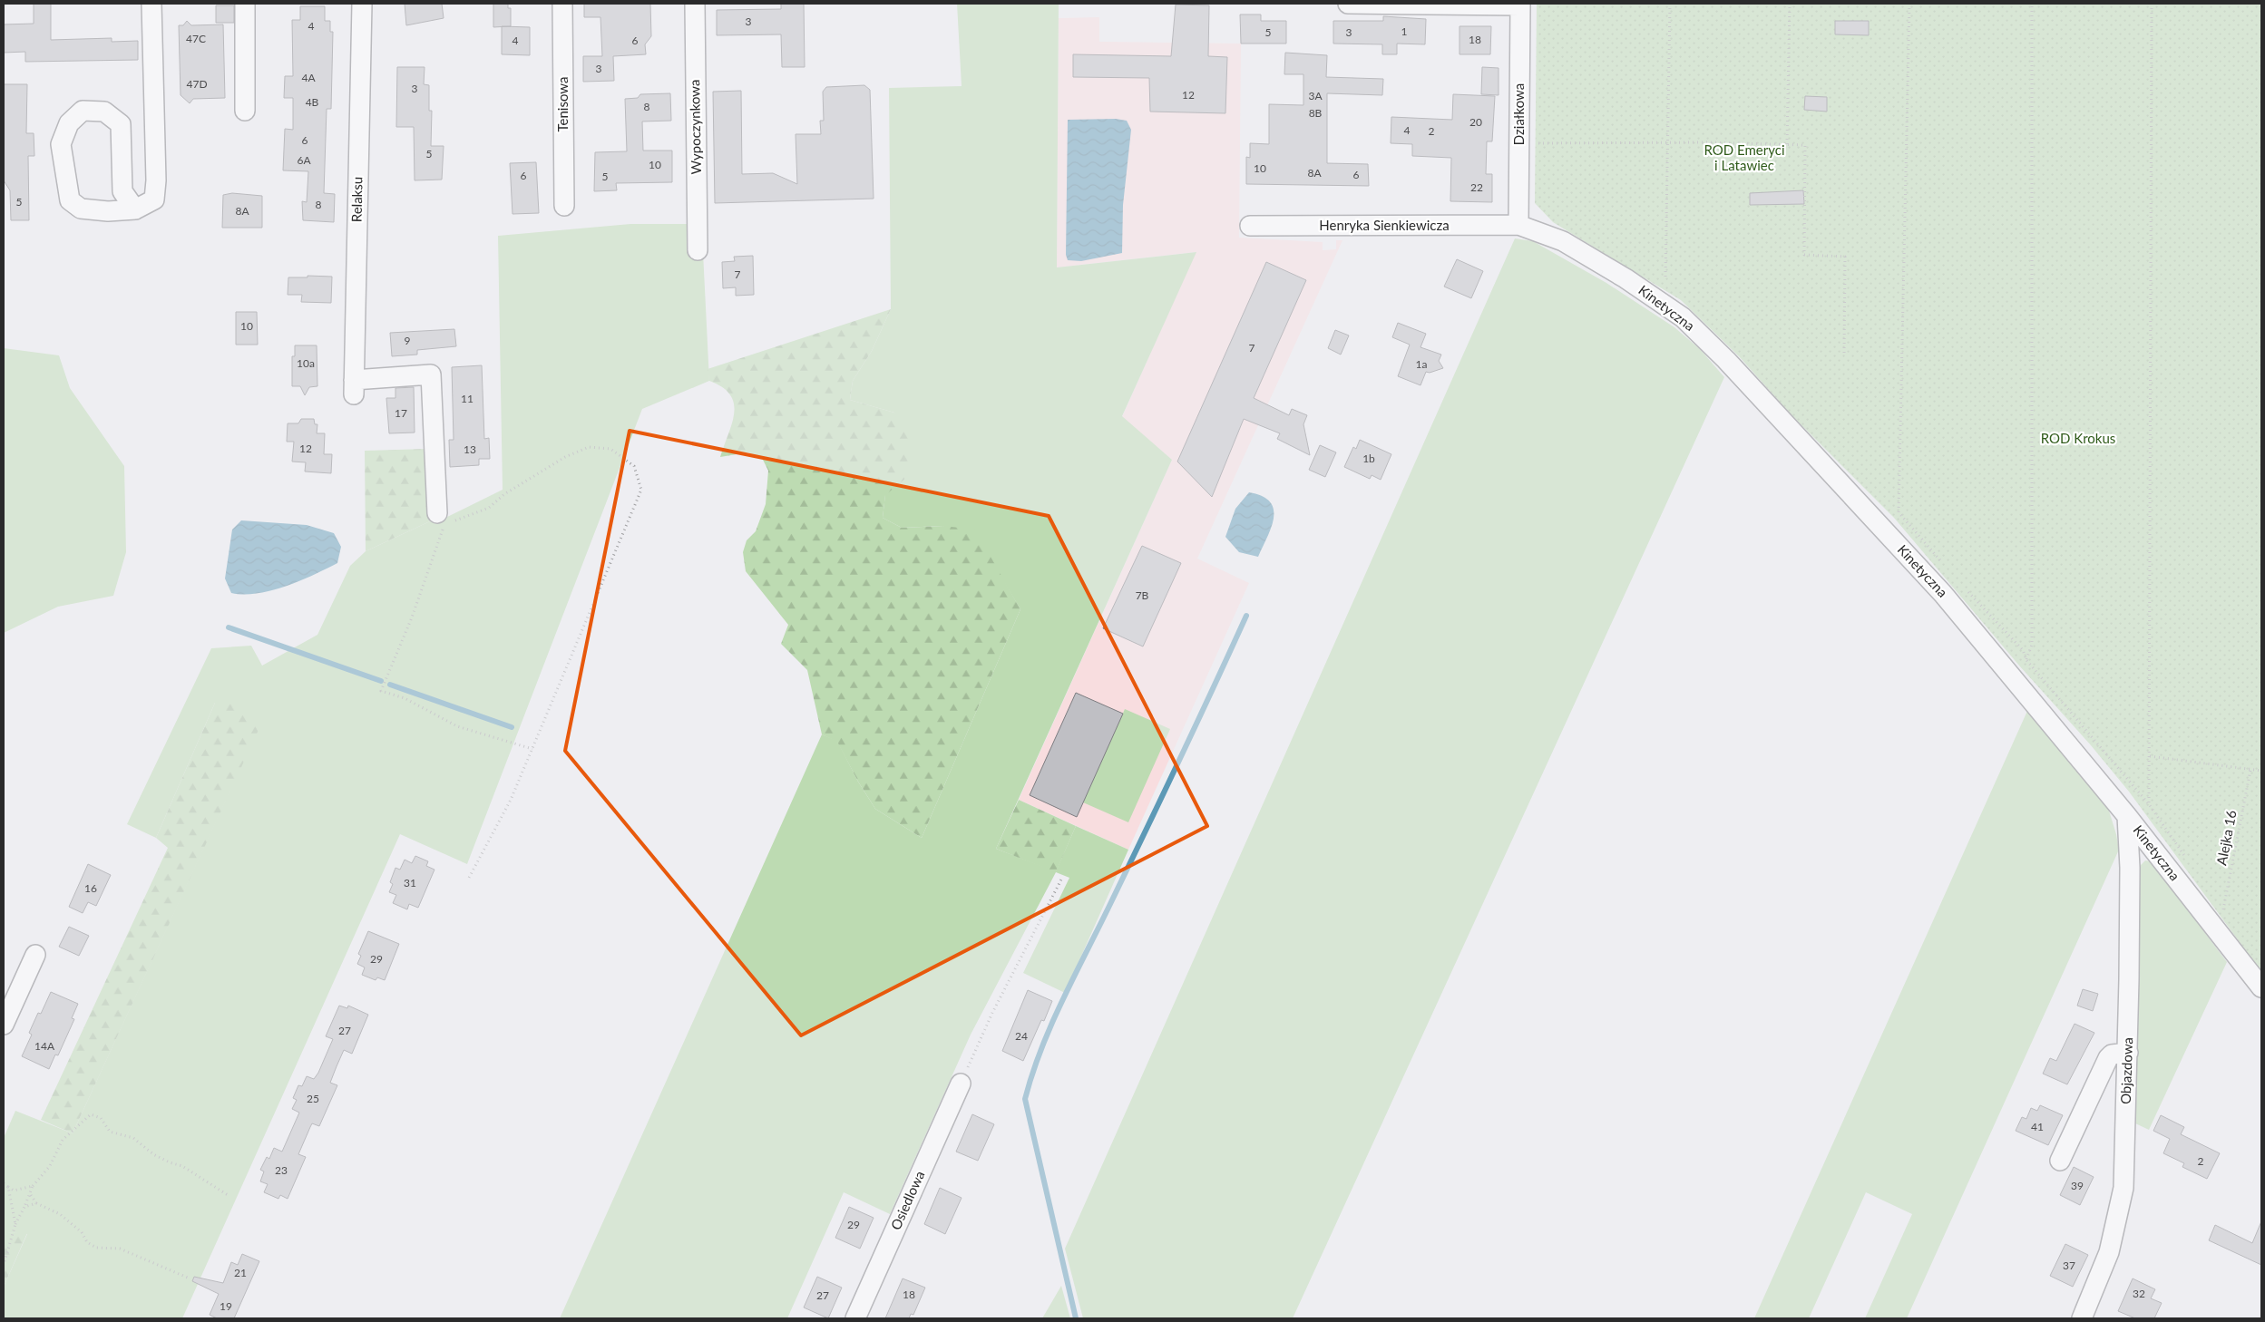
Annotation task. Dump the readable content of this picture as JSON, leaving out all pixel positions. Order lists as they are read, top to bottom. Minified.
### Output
{"streets":{"street":["Tenisowa","Działkowa","Wypoczynkowa","Relaksu","Henryka Sienkiewicza","Kinetyczna","Objazdowa","Osiedlowa"],"path":["Alejka 16"]},"crossings":[["Działkowa","Henryka Sienkiewicza"],["Działkowa","Kinetyczna"],["Henryka Sienkiewicza","Kinetyczna"],["Kinetyczna","Objazdowa"]],"parks":["ROD Emeryci i Latawiec","ROD Krokus"],"house_numbers":["3","4","1","5","3","47C","18","4","6","3","4A","47D","3","12","3A","4B","8","8B","20","4","2","6","5","6A","10","10","8A","6","6","5","22","5","8","8A","7","10","9","7","10a","1a","11","17","12","13","1b","7B","31","16","29","27","24","14A","25","41","2","23","39","29","37","21","32","18","27","19"]}
